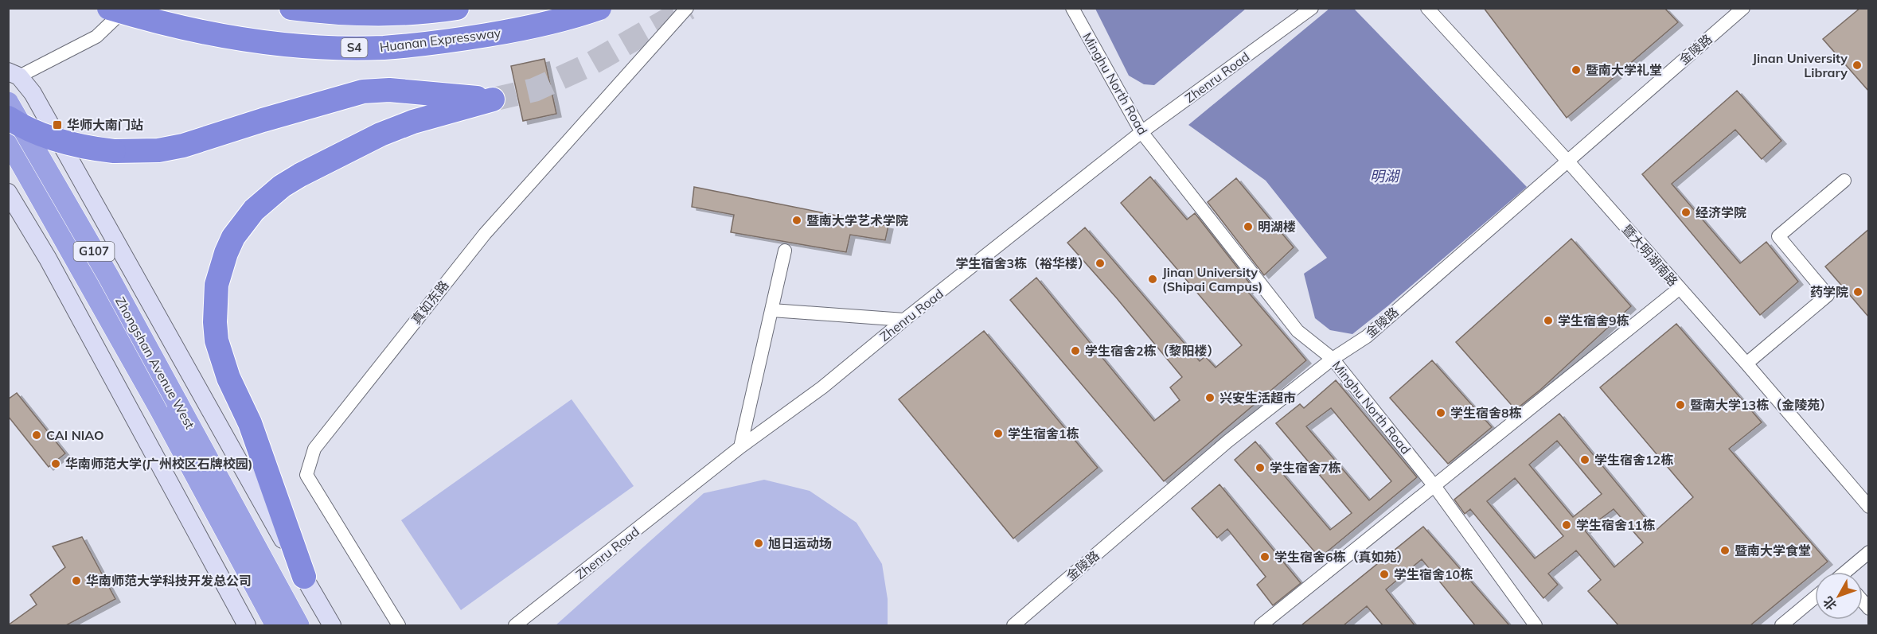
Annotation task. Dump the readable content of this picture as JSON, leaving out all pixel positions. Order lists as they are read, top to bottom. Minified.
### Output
{"streets":{"highway":["Huanan Expressway","S4","G107","Zhongshan Avenue West"],"street":["金陵路","Zhenru Road","Minghu North Road","暨大明湖南路","真如东路"]},"crossings":[["金陵路","Minghu North Road"],["金陵路","暨大明湖南路"],["Zhenru Road","Minghu North Road"]],"water":["明湖"],"places":{"other":["Jinan University Library","暨南大学礼堂","经济学院","暨南大学艺术学院","明湖楼","学生宿舍3栋（裕华楼）","Jinan University (Shipai Campus)","药学院","学生宿舍9栋","学生宿舍2栋（黎阳楼）","兴安生活超市","暨南大学13栋（金陵苑）","学生宿舍8栋","学生宿舍1栋","CAI NIAO","学生宿舍12栋","华南师范大学(广州校区石牌校园)","学生宿舍7栋","学生宿舍11栋","旭日运动场","暨南大学食堂","学生宿舍6栋（真如苑）","学生宿舍10栋","华南师范大学科技开发总公司"],"transit":["华师大南门站"]},"north":"bottom left"}
